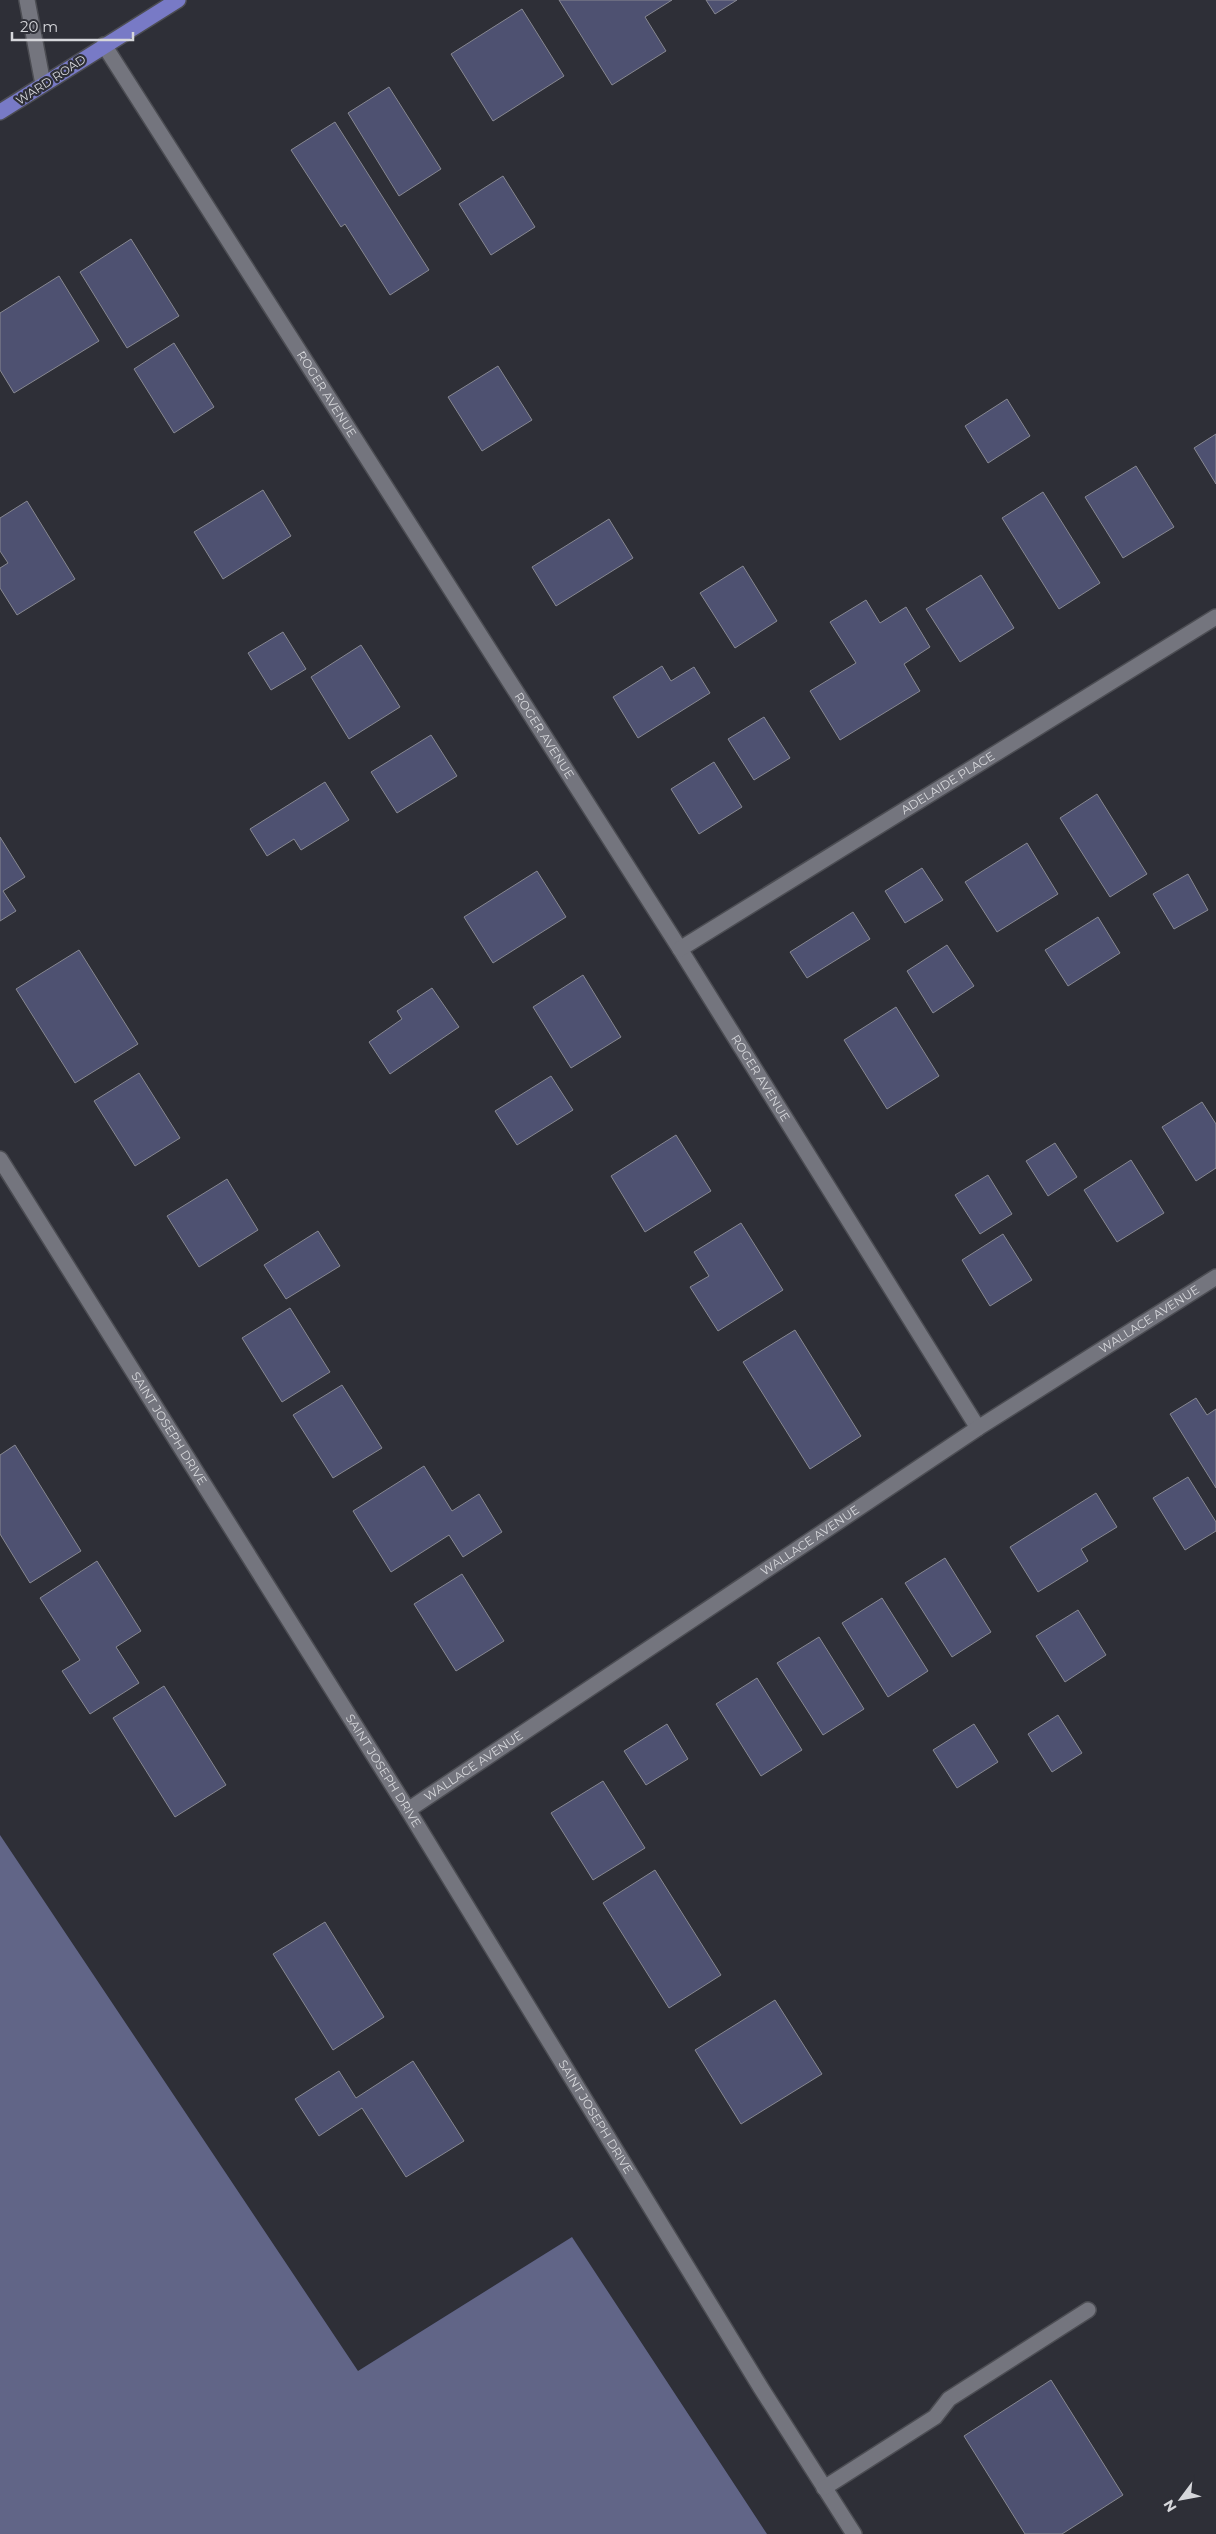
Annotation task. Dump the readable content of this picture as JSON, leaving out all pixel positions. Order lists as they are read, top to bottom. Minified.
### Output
{"streets":{"main road":["WARD ROAD"],"street":["ROGER AVENUE","ADELAIDE PLACE","WALLACE AVENUE","SAINT JOSEPH DRIVE"]},"crossings":[["WARD ROAD","ROGER AVENUE"],["ROGER AVENUE","ADELAIDE PLACE"],["ROGER AVENUE","WALLACE AVENUE"],["WALLACE AVENUE","SAINT JOSEPH DRIVE"]],"scale_bar":"20 m","north":"bottom left"}
